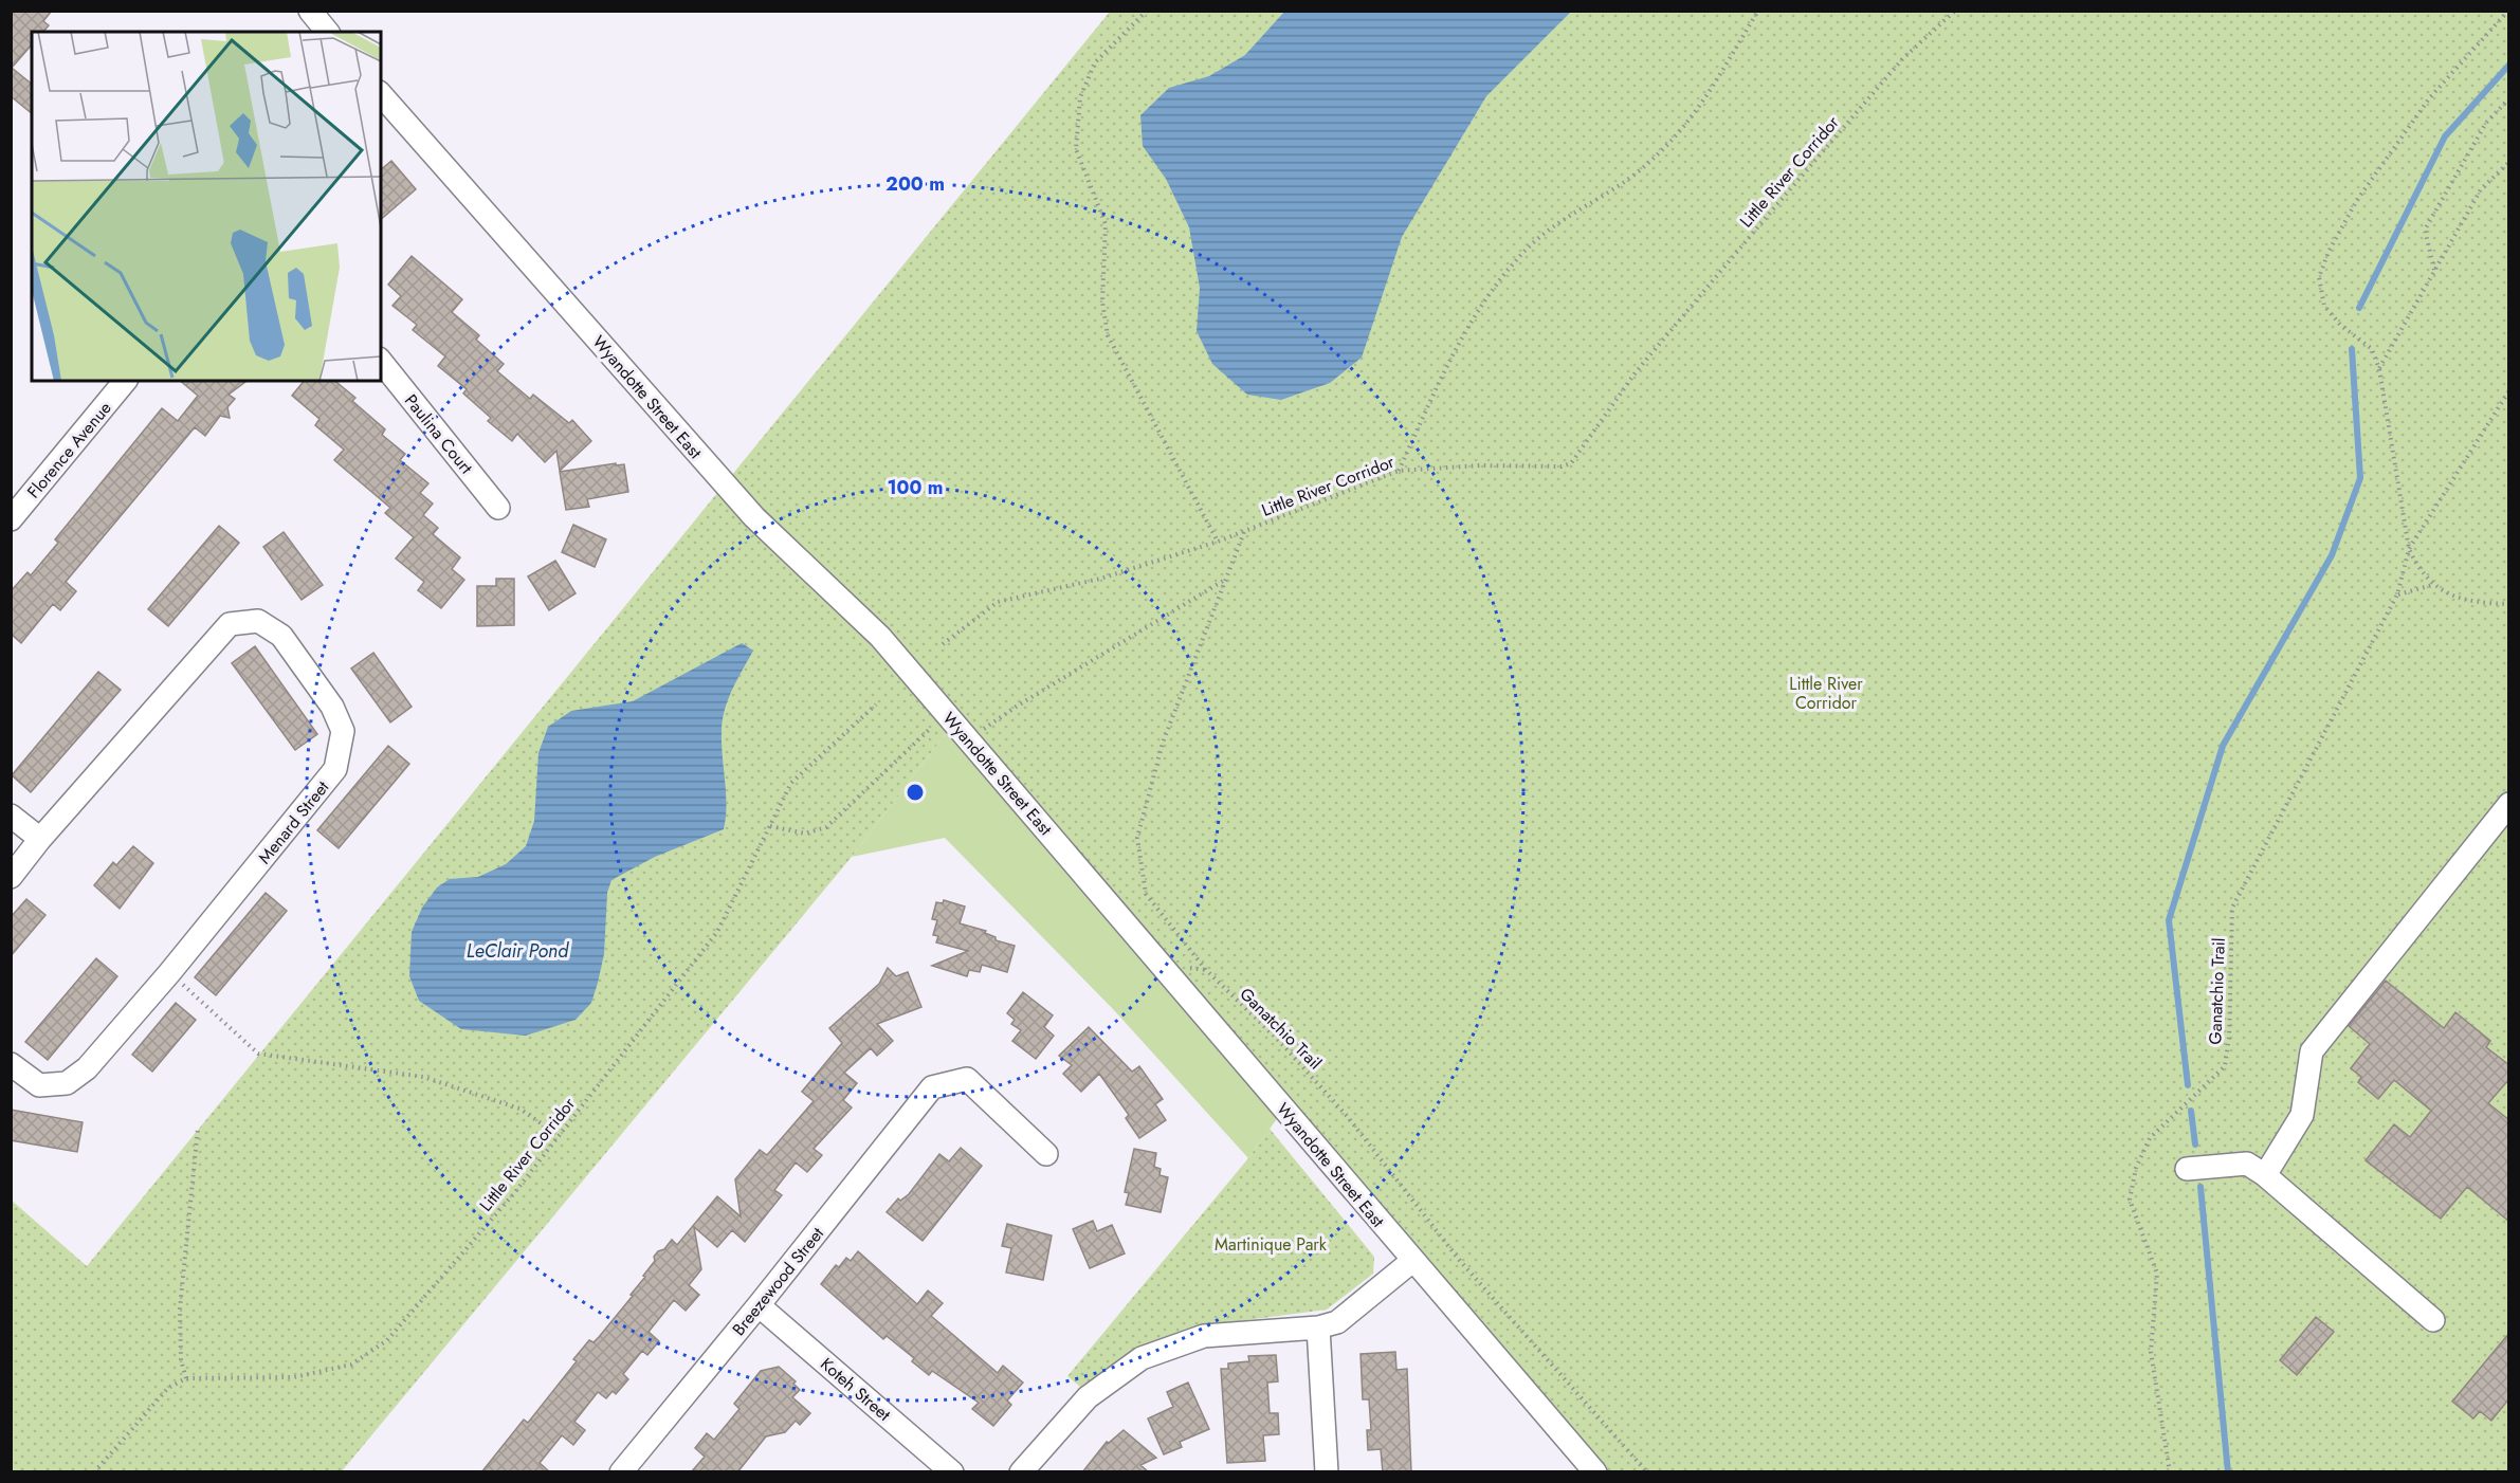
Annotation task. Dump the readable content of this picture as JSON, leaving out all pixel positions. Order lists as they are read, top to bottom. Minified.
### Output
{"streets":{"street":["Wyandotte Street East","Paulina Court","Florence Avenue","Menard Street","Breezewood Street","Koteh Street"],"path":["Little River Corridor","Ganatchio Trail"]},"crossings":[["Little River Corridor","Ganatchio Trail"],["Breezewood Street","Koteh Street"]],"water":["LeClair Pond"],"parks":["Little River Corridor","Martinique Park"],"rings":["200 m","100 m"]}
